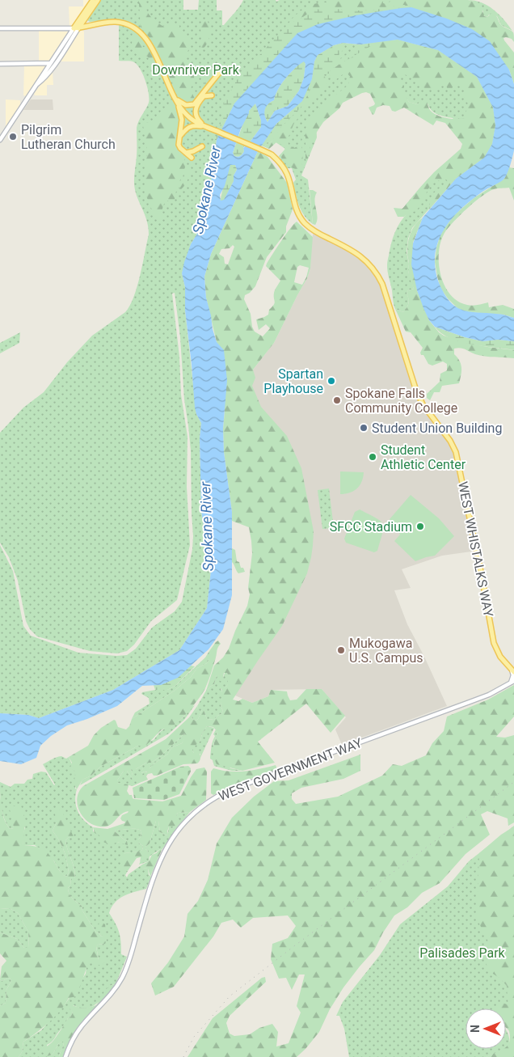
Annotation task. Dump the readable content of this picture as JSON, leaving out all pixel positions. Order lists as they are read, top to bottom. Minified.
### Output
{"streets":{"main road":["WEST WHISTALKS WAY","WEST GOVERNMENT WAY"]},"water":["Spokane River"],"parks":["Downriver Park","Palisades Park"],"places":["Pilgrim Lutheran Church","Spartan Playhouse","Spokane Falls Community College","Student Union Building","Student Athletic Center","SFCC Stadium","Mukogawa U.S. Campus"],"north":"left"}
